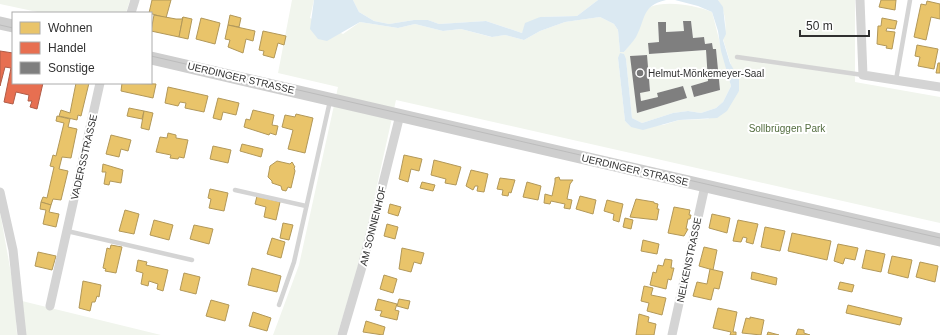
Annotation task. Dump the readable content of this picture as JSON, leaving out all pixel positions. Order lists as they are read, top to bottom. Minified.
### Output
{"streets":{"main road":["UERDINGER STRASSE"],"street":["VADERSSTRASSE","AM SONNENHOF","NELKENSTRASSE"]},"crossings":[["UERDINGER STRASSE","AM SONNENHOF"],["UERDINGER STRASSE","NELKENSTRASSE"]],"parks":["Sollbrüggen Park"],"places":["Helmut-Mönkemeyer-Saal"],"legend":["Wohnen","Handel","Sonstige"],"scale_bar":"50 m"}
